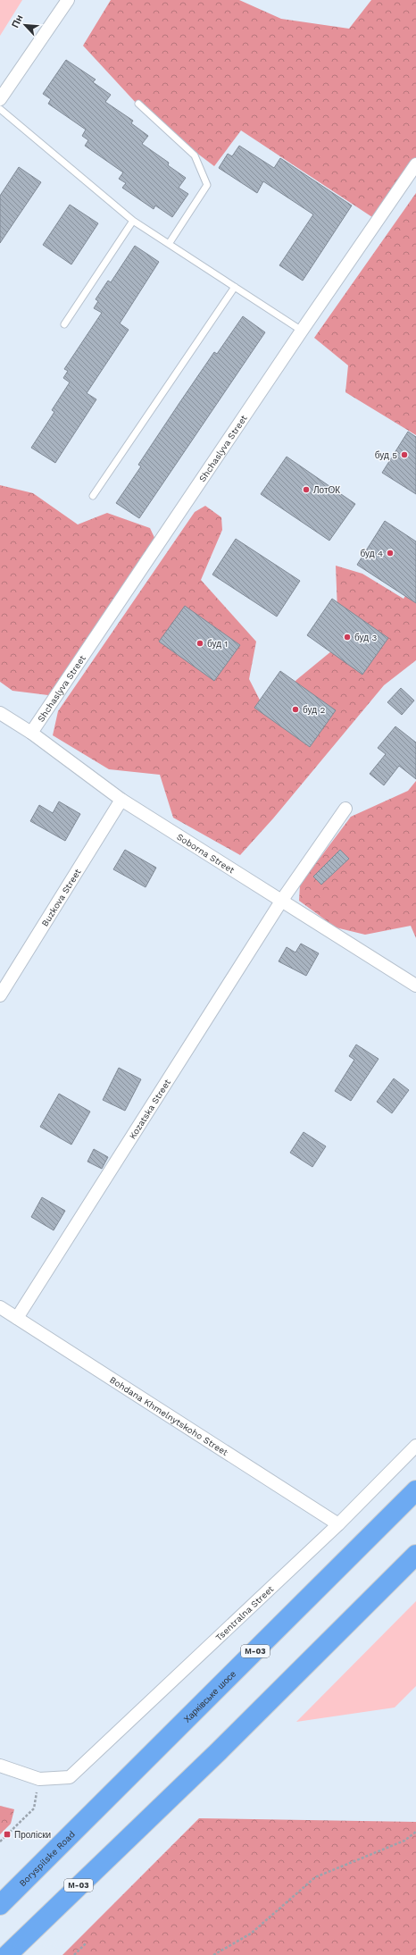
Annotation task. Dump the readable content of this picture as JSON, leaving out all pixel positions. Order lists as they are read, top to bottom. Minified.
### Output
{"streets":{"highway":["М-03","Харківське шосе","Boryspilske Road"],"street":["Shchaslyva Street","Soborna Street","Buzkova Street","Kozatska Street","Bohdana Khmelnytskoho Street","Tsentralna Street"]},"crossings":[["Shchaslyva Street","Soborna Street"],["Soborna Street","Buzkova Street"],["Soborna Street","Kozatska Street"],["Kozatska Street","Bohdana Khmelnytskoho Street"],["Bohdana Khmelnytskoho Street","Tsentralna Street"],["Харківське шосе","Boryspilske Road"]],"places":{"other":["буд 5","ЛотОК","буд 4","буд 3","буд 1","буд 2"],"transit":["Проліски"]},"north":"top left"}
